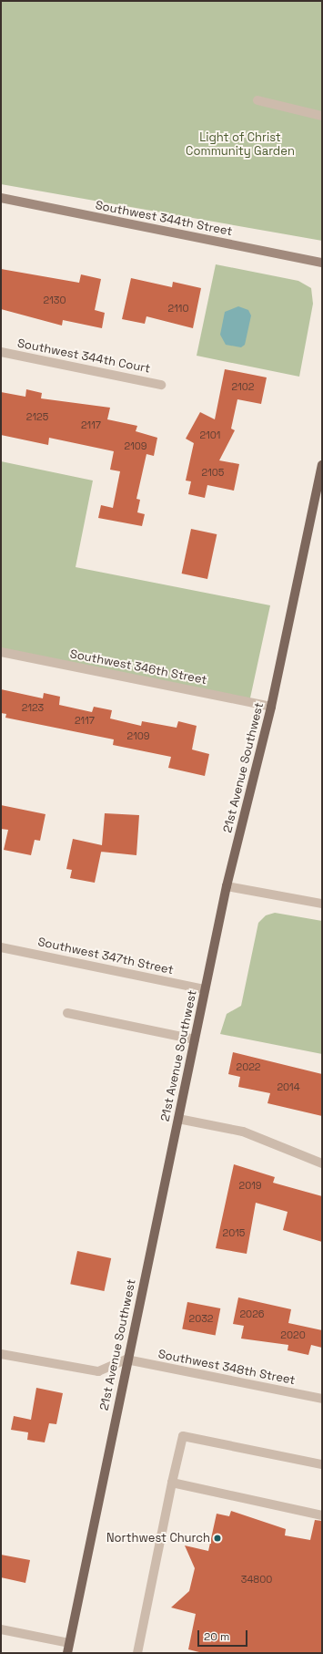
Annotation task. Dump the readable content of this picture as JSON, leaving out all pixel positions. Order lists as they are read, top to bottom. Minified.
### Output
{"streets":{"main road":["21st Avenue Southwest"],"street":["Southwest 344th Street","Southwest 344th Court","Southwest 346th Street","Southwest 347th Street","Southwest 348th Street"]},"crossings":[["Southwest 346th Street","21st Avenue Southwest"],["21st Avenue Southwest","Southwest 347th Street"],["21st Avenue Southwest","Southwest 348th Street"]],"parks":["Light of Christ Community Garden"],"places":["Northwest Church"],"house_numbers":["2130","2110","2102","2125","2117","2101","2109","2105","2123","2117","2109","2022","2014","2019","2015","2026","2032","2020","34800"],"scale_bar":"20 m"}
